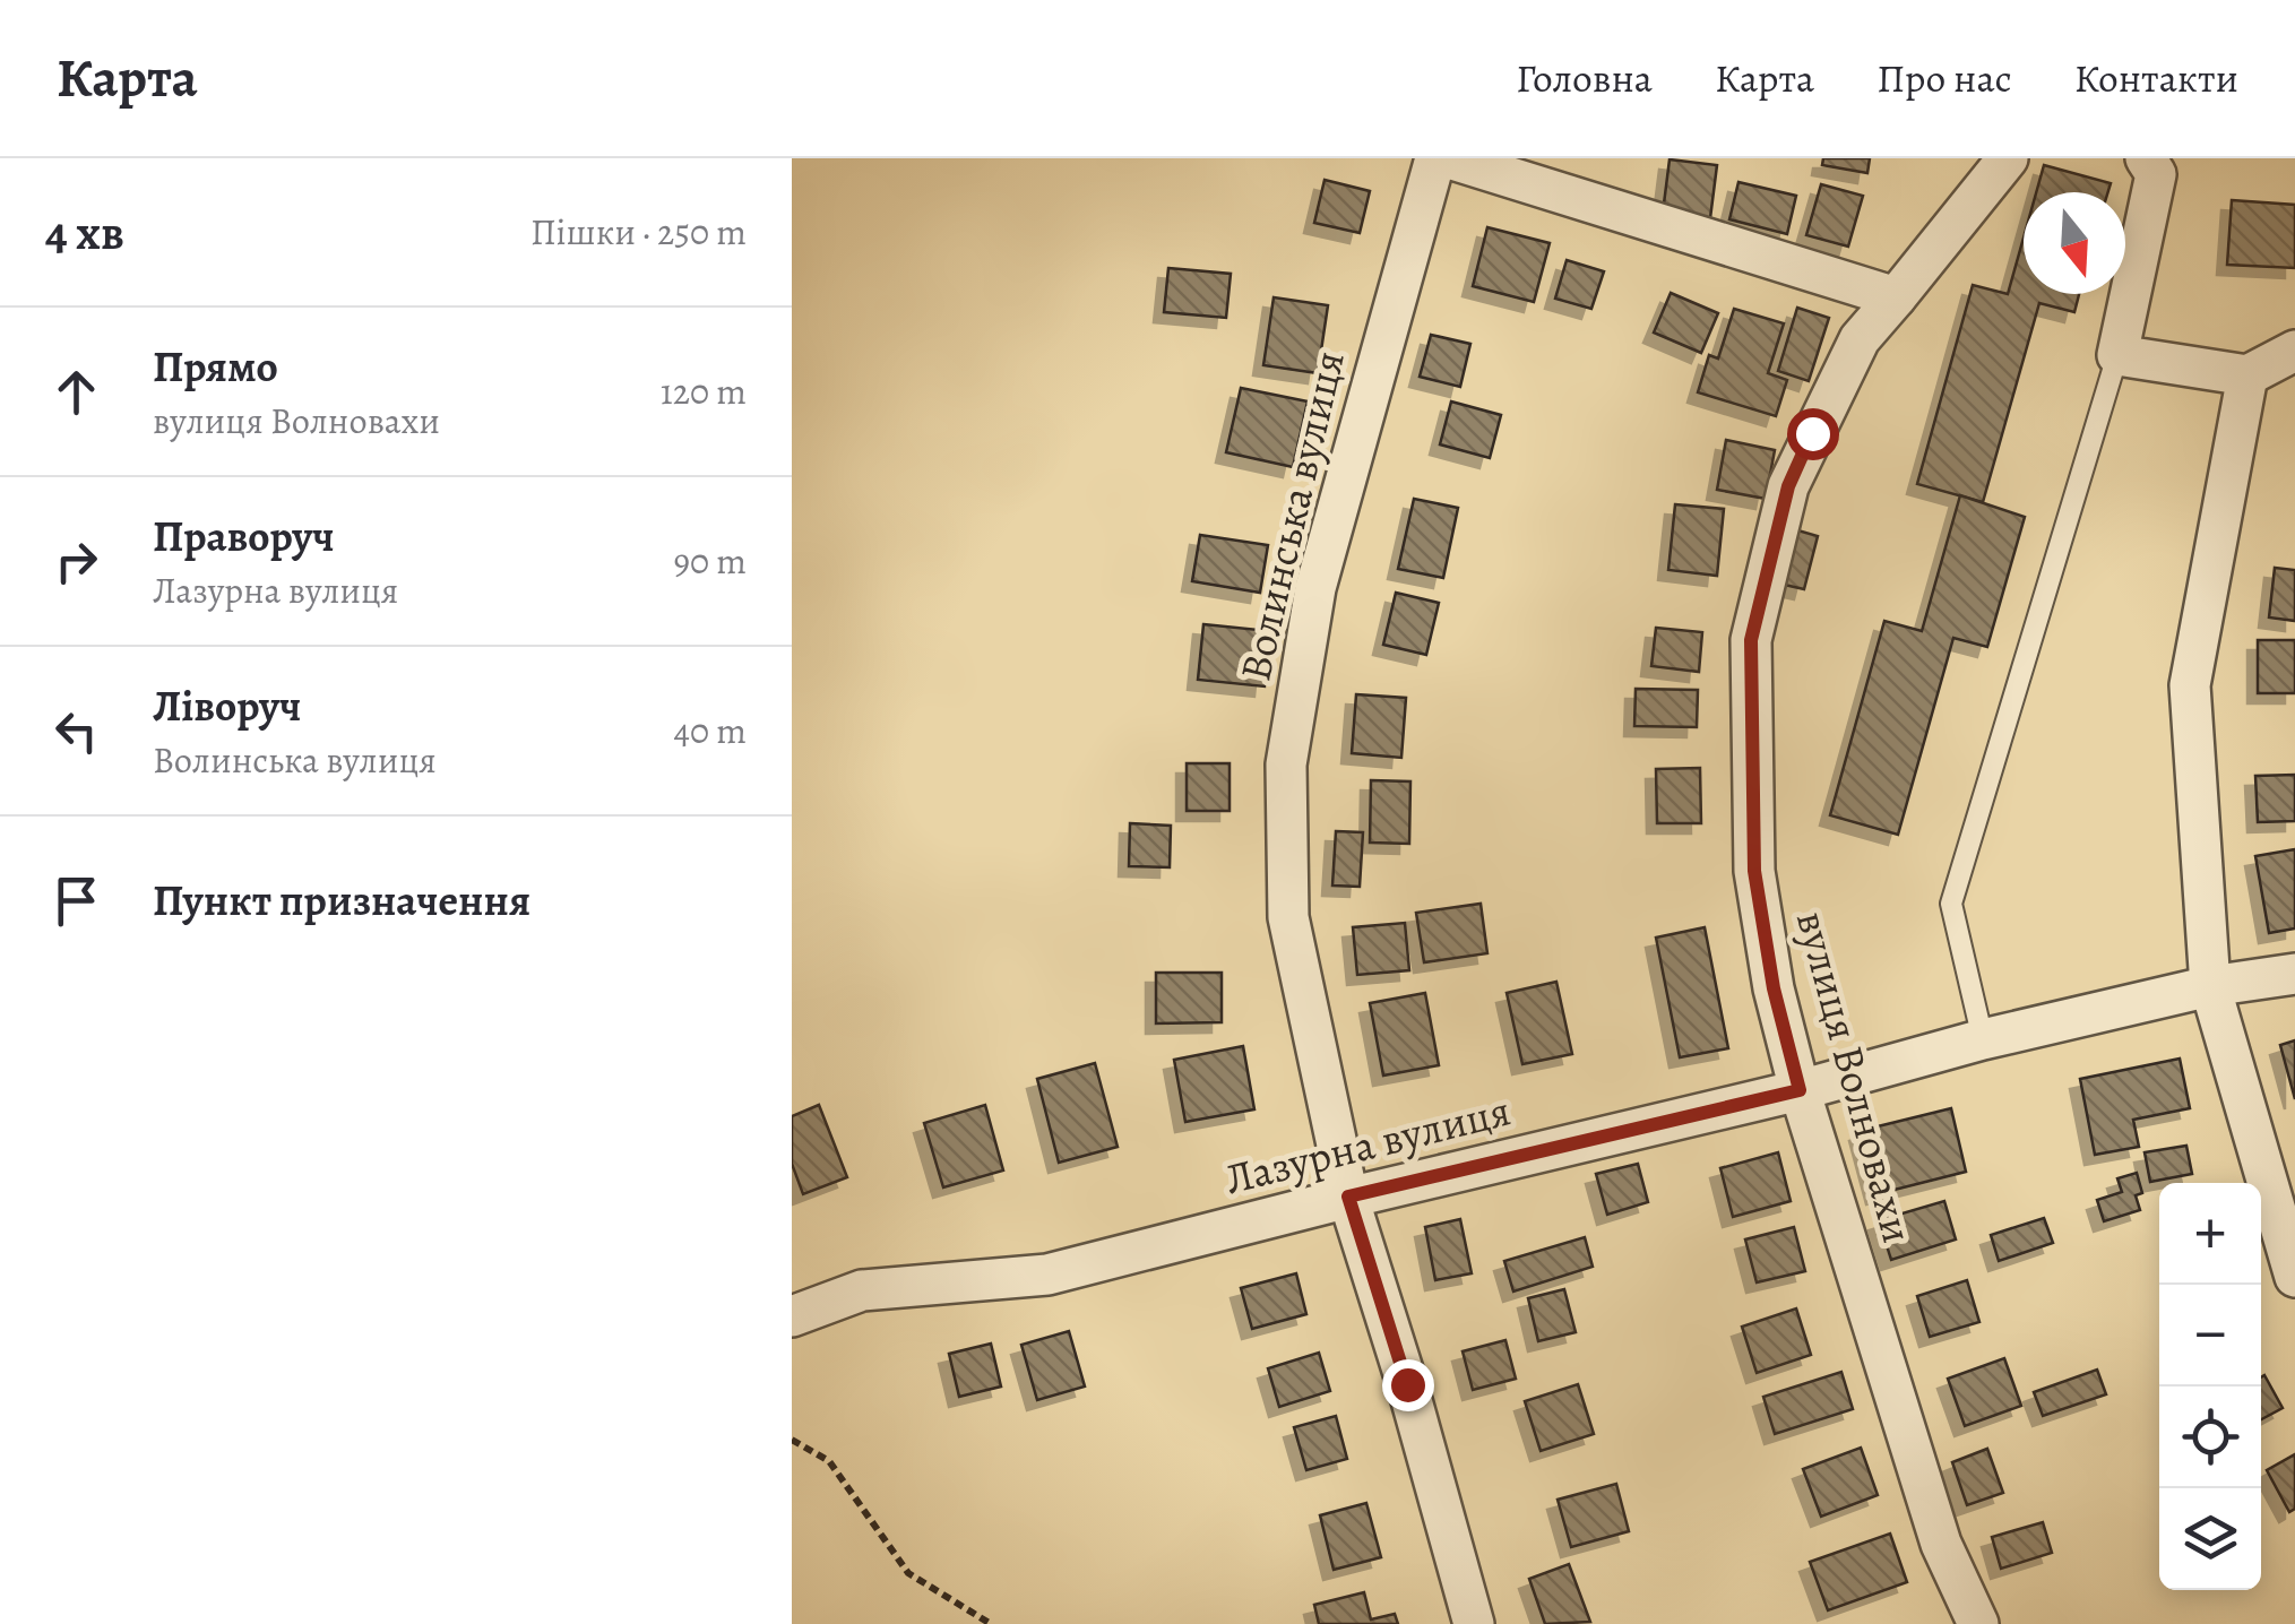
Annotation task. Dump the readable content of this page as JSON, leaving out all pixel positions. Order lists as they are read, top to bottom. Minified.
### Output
{"streets":{"street":["Волинська вулиця","вулиця Волновахи","Лазурна вулиця"]},"crossings":[["Волинська вулиця","Лазурна вулиця"],["вулиця Волновахи","Лазурна вулиця"]],"north":"bottom","page":{"header":"Карта","nav":["Головна","Карта","Про нас","Контакти"],"heading":["4 хв","Пішки · 250 m"],"list":[["Прямо","вулиця Волновахи","120 m"],["Праворуч","Лазурна вулиця","90 m"],["Ліворуч","Волинська вулиця","40 m"],"Пункт призначення"],"map_buttons":["+","−"]}}
